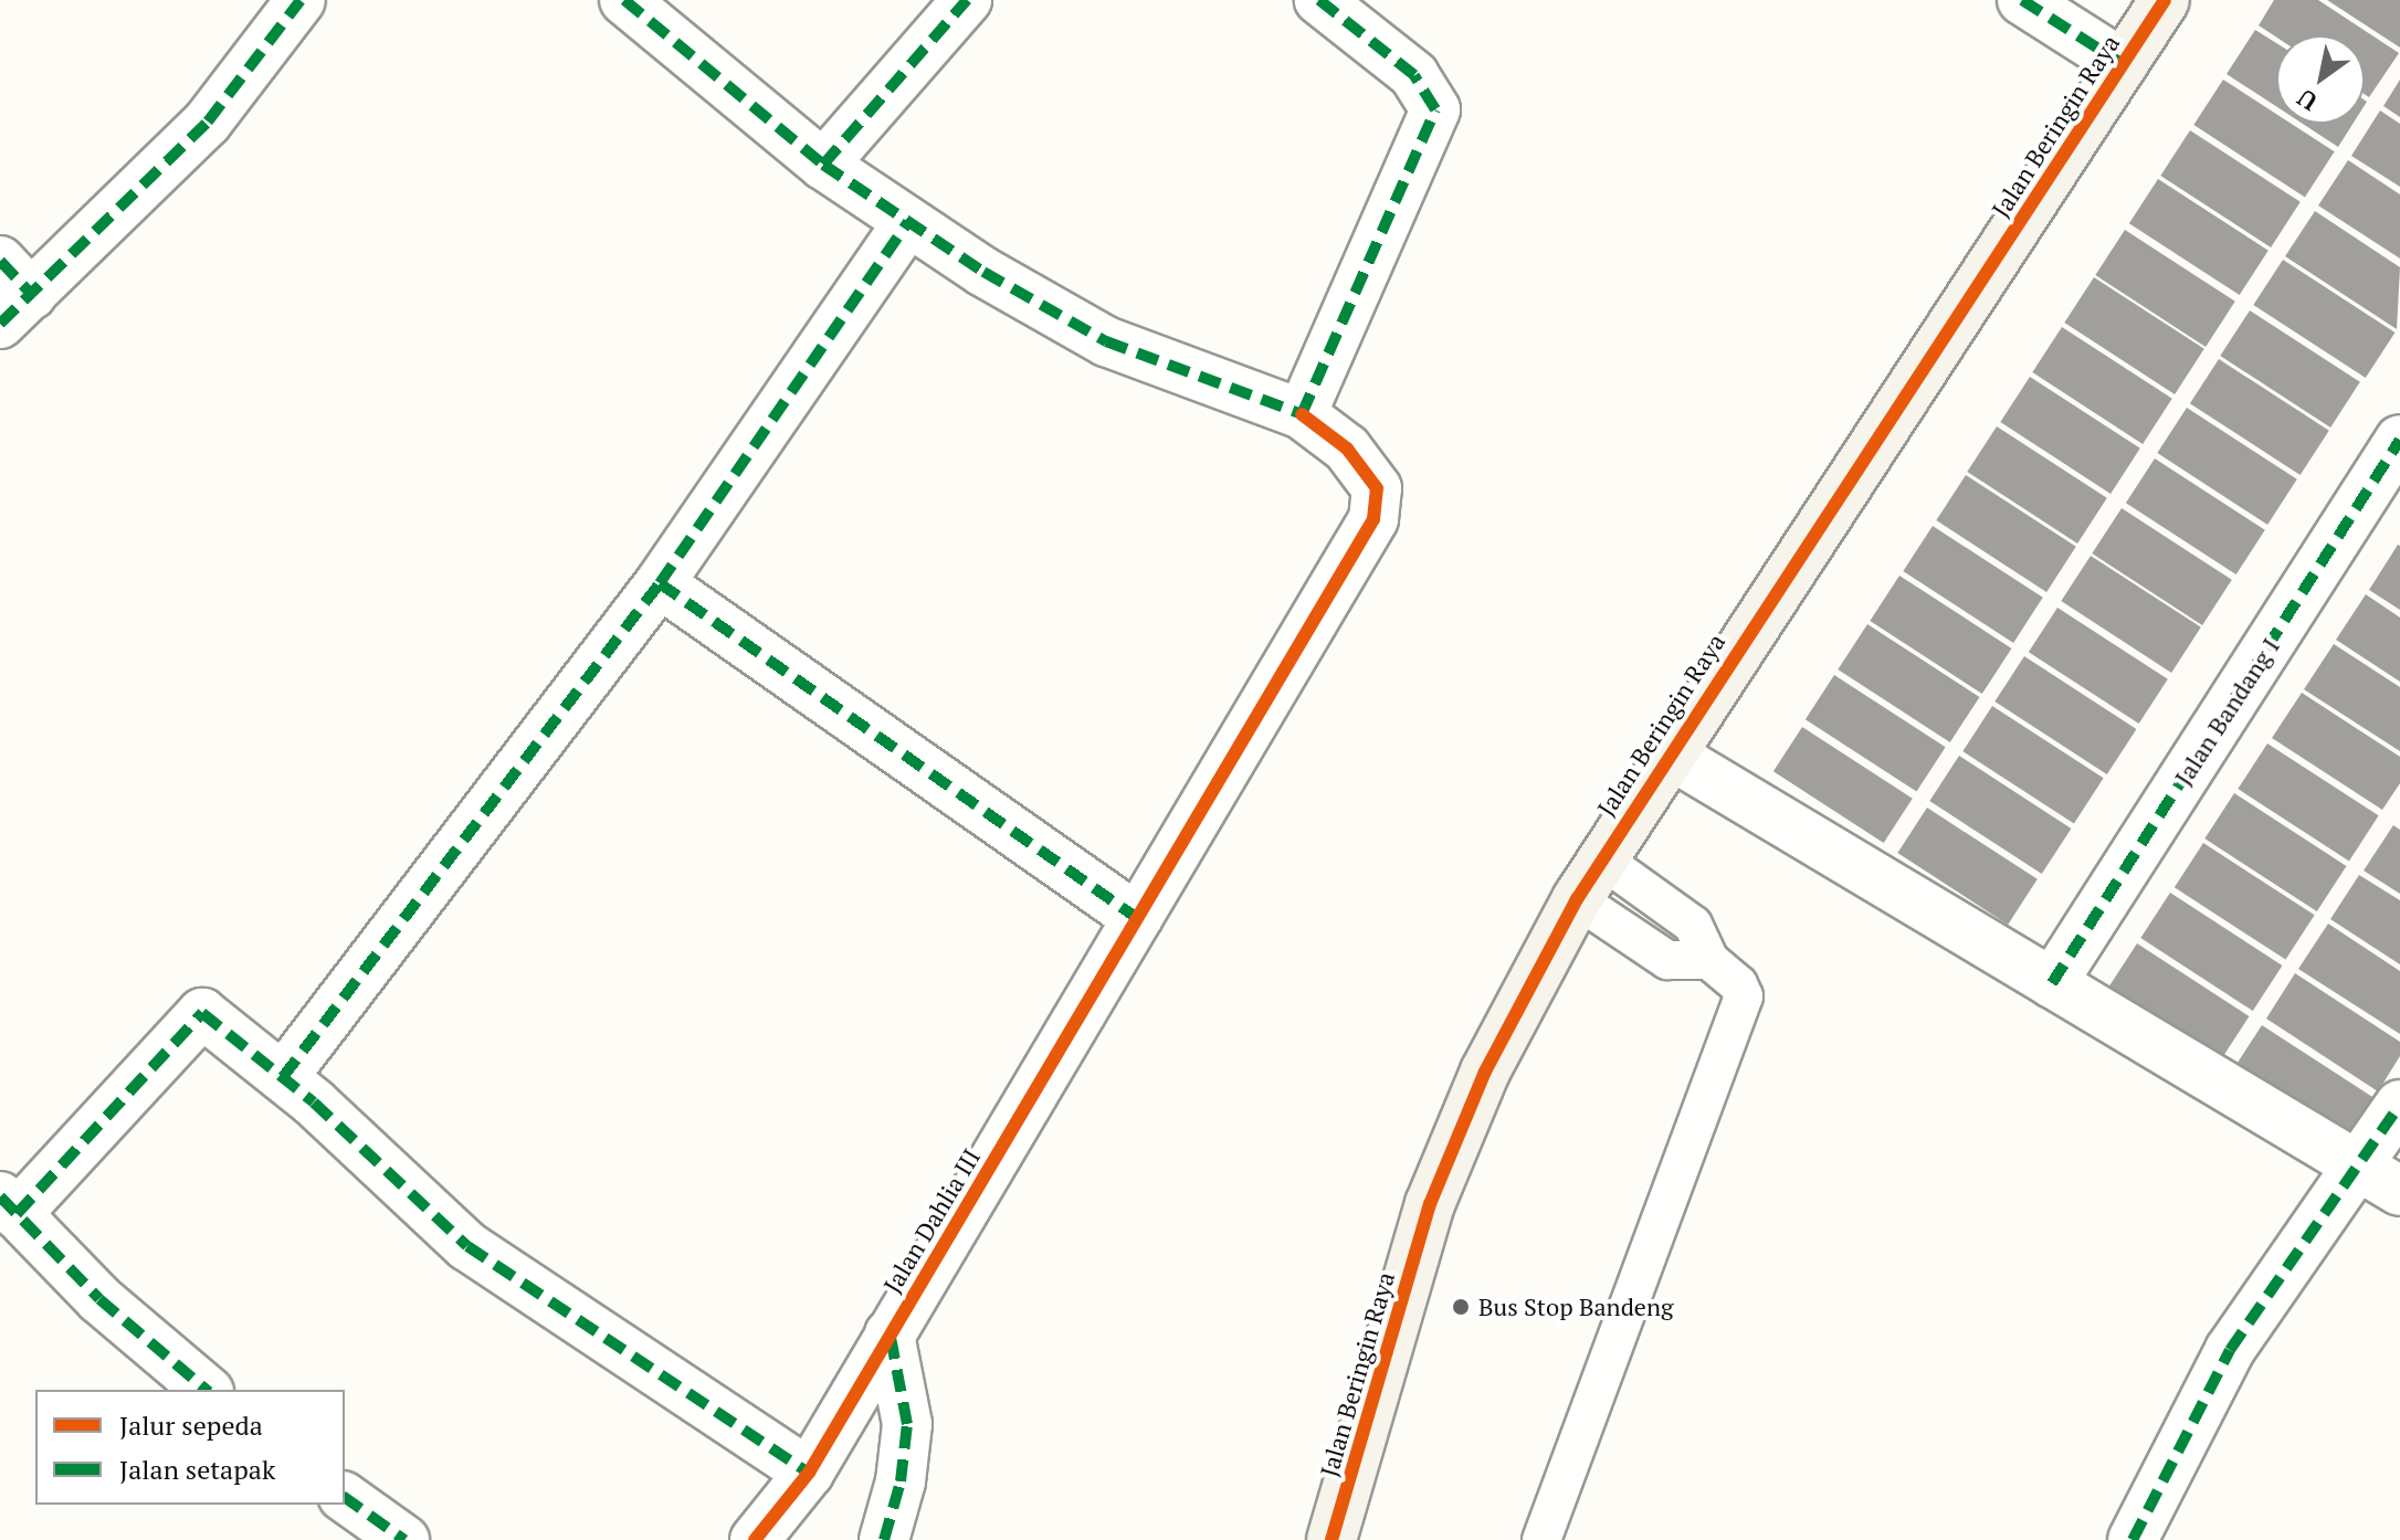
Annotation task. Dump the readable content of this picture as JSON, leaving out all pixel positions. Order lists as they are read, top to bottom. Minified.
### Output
{"streets":{"street":["Jalan Beringin Raya","Jalan Bandang I","Jalan Dahlia III"]},"places":["Bus Stop Bandeng"],"legend":["Jalur sepeda","Jalan setapak"],"north":"bottom left"}
